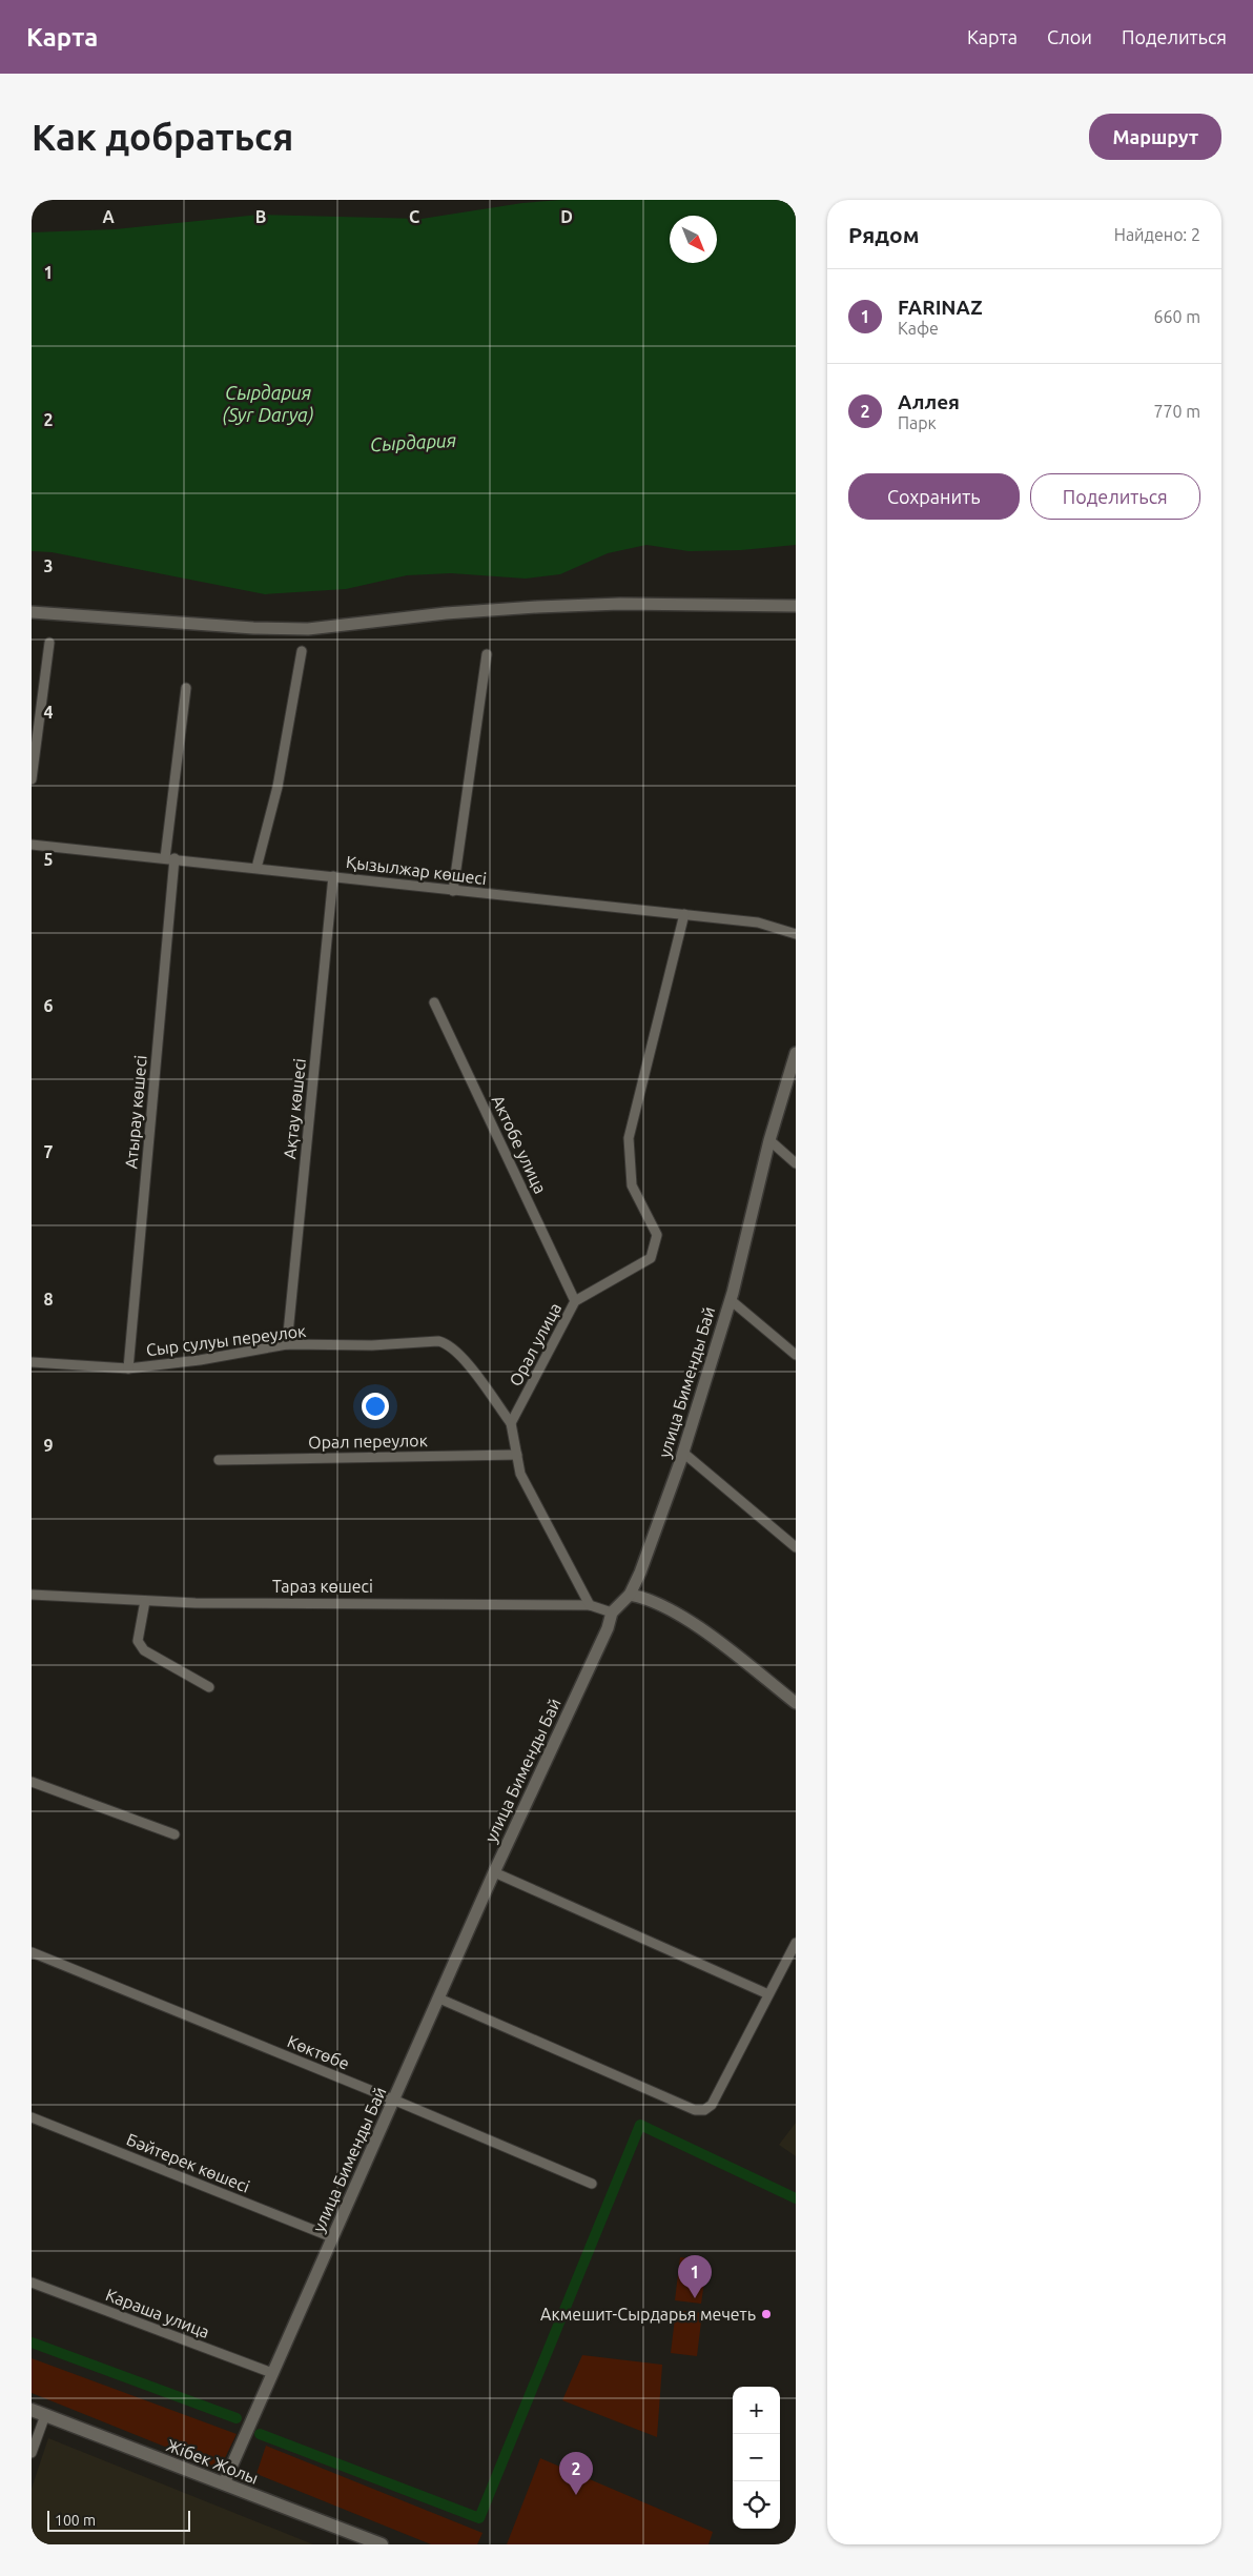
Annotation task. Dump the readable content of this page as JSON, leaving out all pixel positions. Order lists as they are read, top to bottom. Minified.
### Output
{"streets":{"main road":["Жібек Жолы"],"street":["Қызылжар көшесі","Ақтау көшесі","Атырау көшесі","Актобе улица","Сыр сулуы переулок","Орал улица","улица Бименды Бай","Орал переулок","Тараз көшесі","Көктөбе","Бәйтерек көшесі","Караша улица"]},"crossings":[["Қызылжар көшесі","Ақтау көшесі"],["Қызылжар көшесі","Атырау көшесі"],["Қызылжар көшесі","Орал улица"],["Ақтау көшесі","Сыр сулуы переулок"],["Атырау көшесі","Сыр сулуы переулок"],["Актобе улица","Орал улица"],["Сыр сулуы переулок","Орал улица"],["улица Бименды Бай","Тараз көшесі"],["улица Бименды Бай","Көктөбе"],["улица Бименды Бай","Бәйтерек көшесі"],["улица Бименды Бай","Караша улица"],["улица Бименды Бай","Жібек Жолы"]],"water":["Сырдария (Syr Darya)","Сырдария"],"places":["Акмешит-Сырдарья мечеть"],"scale_bar":"100 m","north":"bottom right","page":{"header":"Карта","nav":["Карта","Слои","Поделиться"],"buttons":["Маршрут",["Сохранить","Поделиться"]],"title":"Как добраться","heading":["Рядом","Найдено: 2"],"list":[{"mark":"1","name":"FARINAZ","note":"Кафе","value":"660 m"},{"mark":"2","name":"Аллея","note":"Парк","value":"770 m"}],"pins":["1","2"],"map_buttons":["+","−"],"scale":"100 m"},"grid":{"columns":["A","B","C","D"],"rows":["1","2","3","4","5","6","7","8","9"]}}
